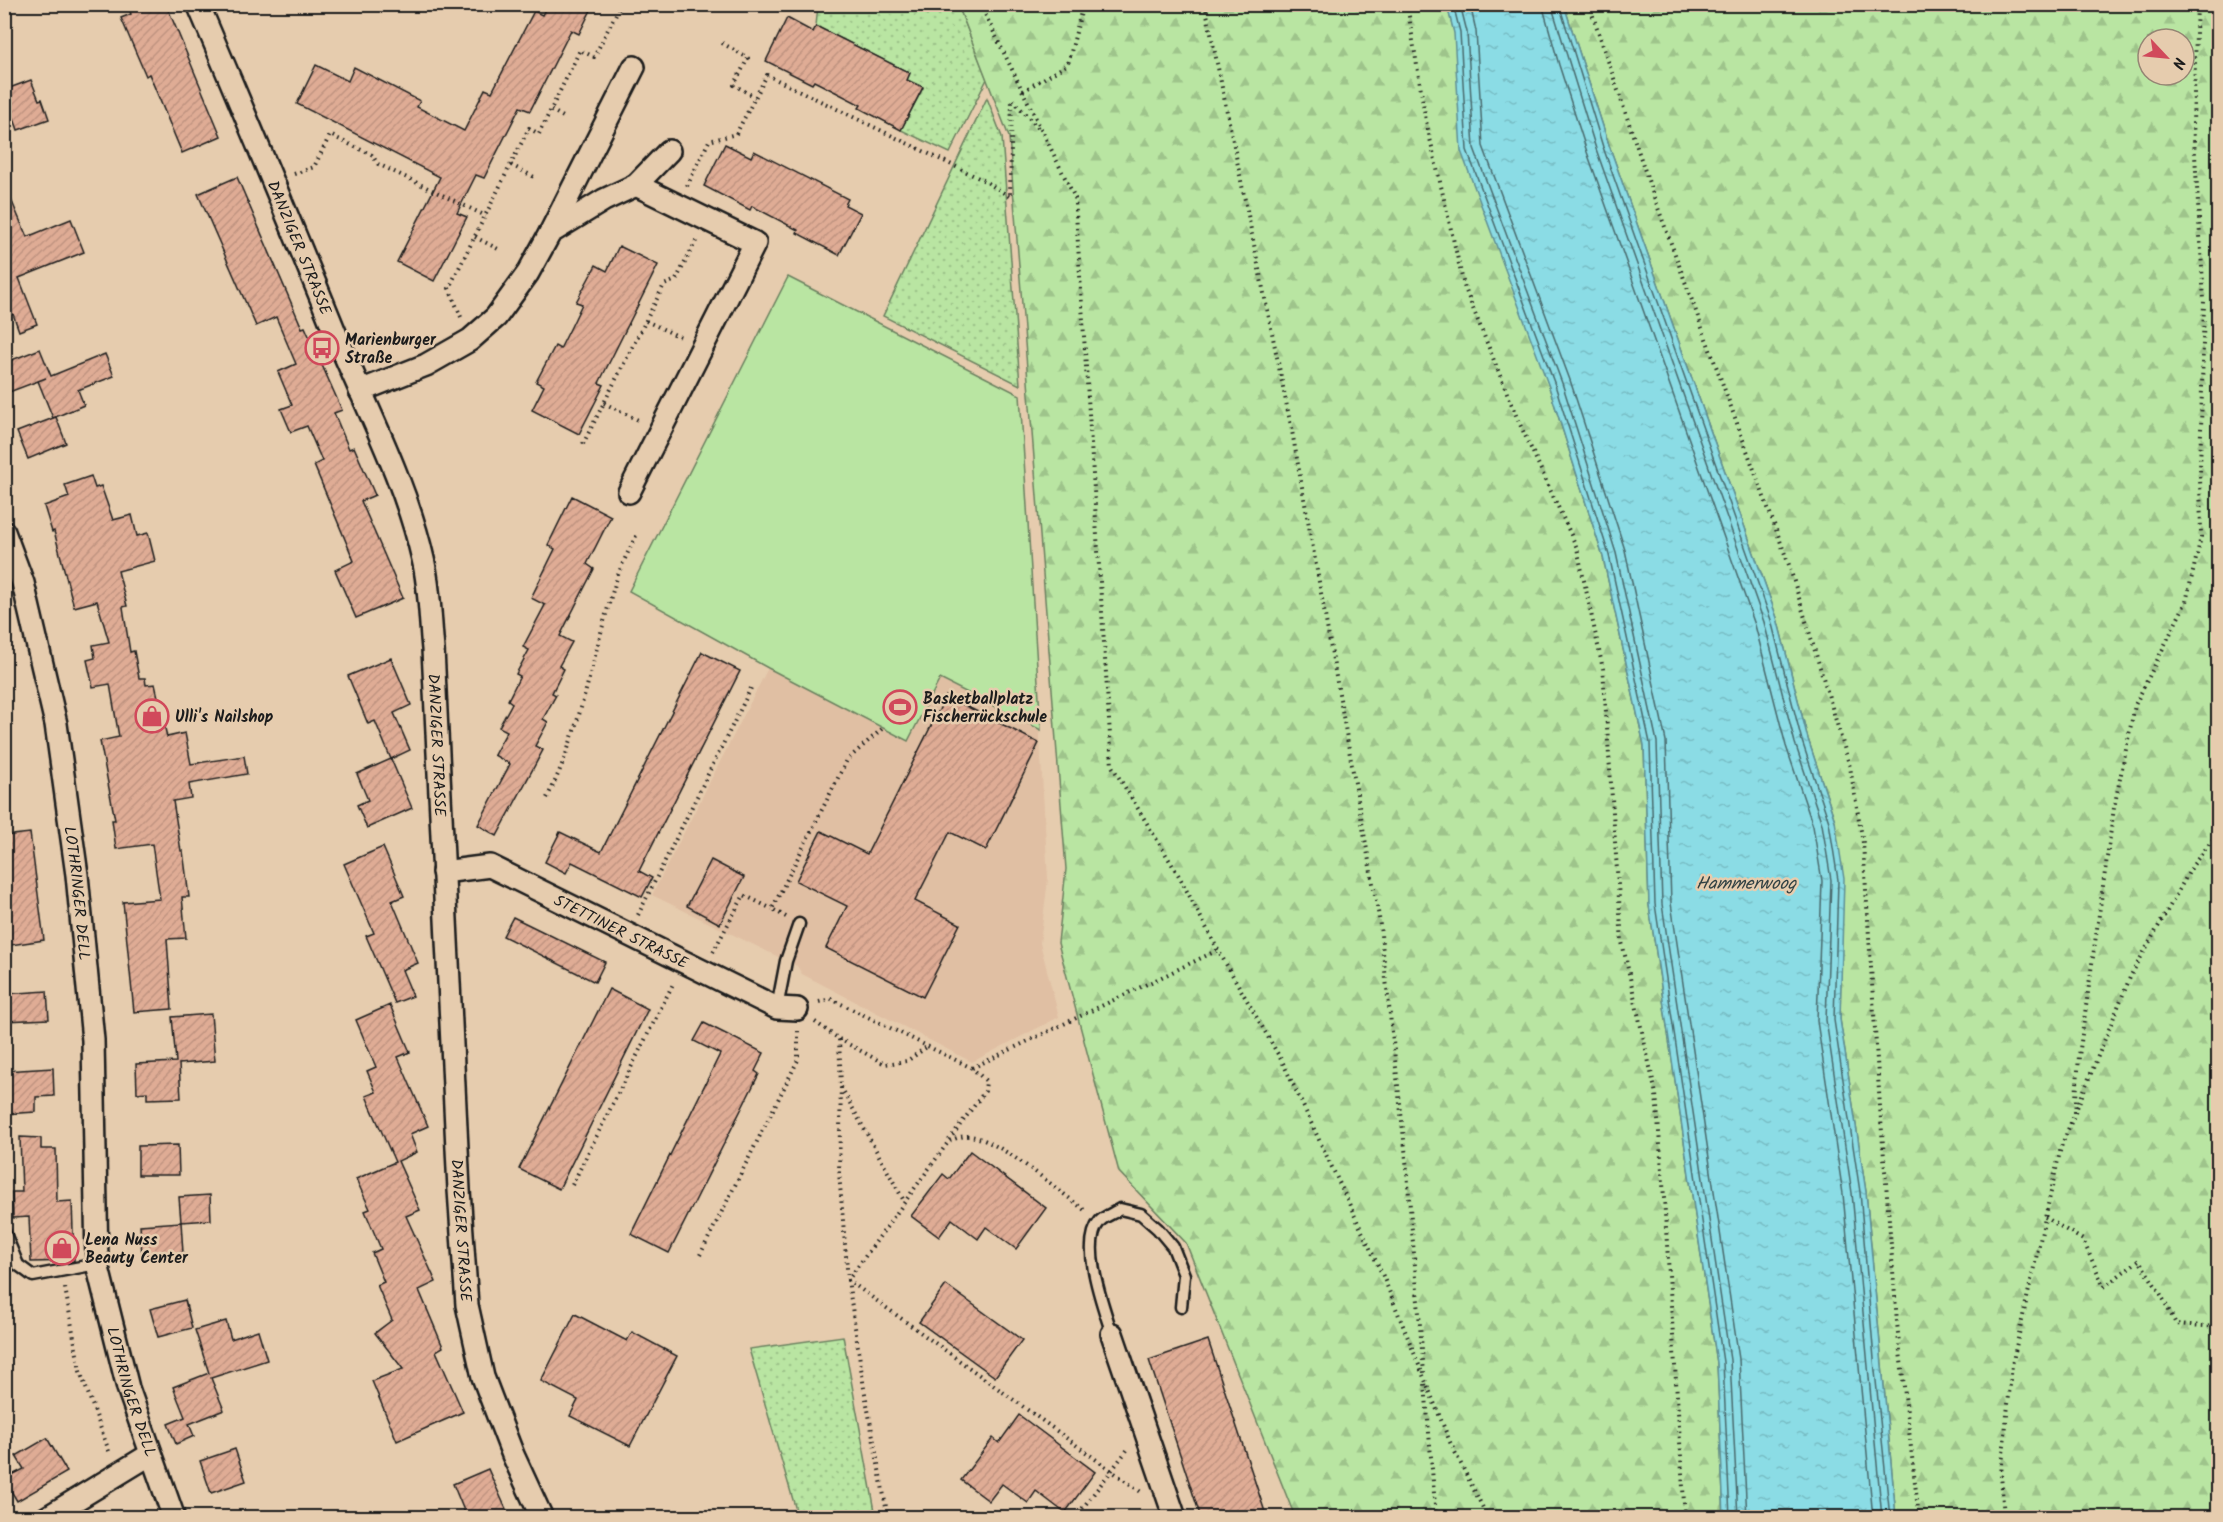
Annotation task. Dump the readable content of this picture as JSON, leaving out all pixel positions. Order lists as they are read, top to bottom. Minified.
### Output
{"streets":{"street":["DANZIGER STRASSE","LOTHRINGER DELL","STETTINER STRASSE"]},"crossings":[["DANZIGER STRASSE","STETTINER STRASSE"]],"water":["Hammerwoog"],"places":{"bus stop":["Marienburger Straße"],"sports":["Basketballplatz Fischerrückschule"],"shop":["Ulli's Nailshop","Lena Nuss Beauty Center"]},"north":"bottom right"}
